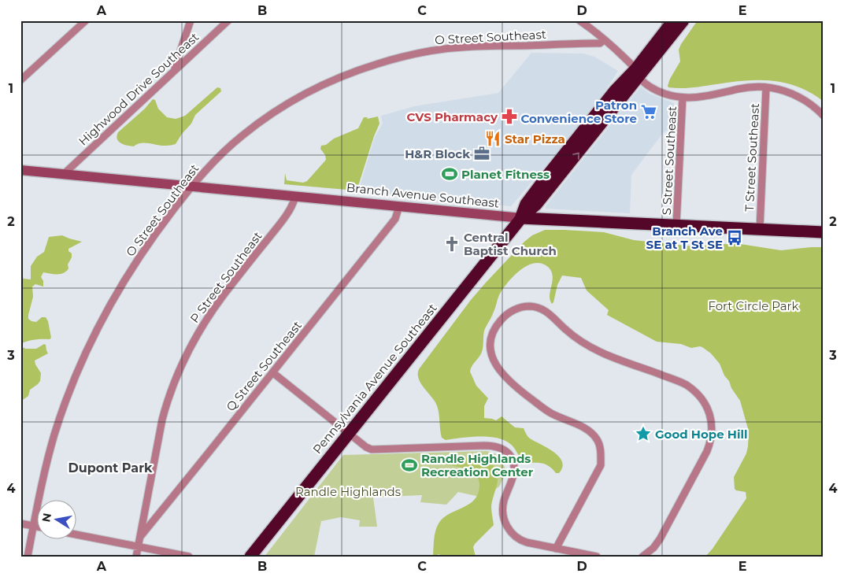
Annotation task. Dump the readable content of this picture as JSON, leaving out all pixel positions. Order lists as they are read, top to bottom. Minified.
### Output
{"streets":{"highway":["Branch Avenue Southeast","Pennsylvania Avenue Southeast"],"street":["O Street Southeast","Highwood Drive Southeast","T Street Southeast","S Street Southeast","P Street Southeast","Q Street Southeast"]},"crossings":[["O Street Southeast","Branch Avenue Southeast"],["Highwood Drive Southeast","Branch Avenue Southeast"],["T Street Southeast","Branch Avenue Southeast"],["S Street Southeast","Branch Avenue Southeast"],["Branch Avenue Southeast","P Street Southeast"],["Branch Avenue Southeast","Q Street Southeast"],["Branch Avenue Southeast","Pennsylvania Avenue Southeast"],["P Street Southeast","Q Street Southeast"]],"districts":["Dupont Park"],"parks":["Fort Circle Park","Randle Highlands"],"places":{"supermarket":["Patron Convenience Store"],"pharmacy":["CVS Pharmacy"],"restaurant":["Star Pizza"],"office":["H&R Block"],"sports":["Planet Fitness","Randle Highlands Recreation Center"],"bus stop":["Branch Ave SE at T St SE"],"church":["Central Baptist Church"],"place":["Good Hope Hill"]},"north":"left","grid":{"columns":["A","B","C","D","E"],"rows":["1","2","3","4"]}}
